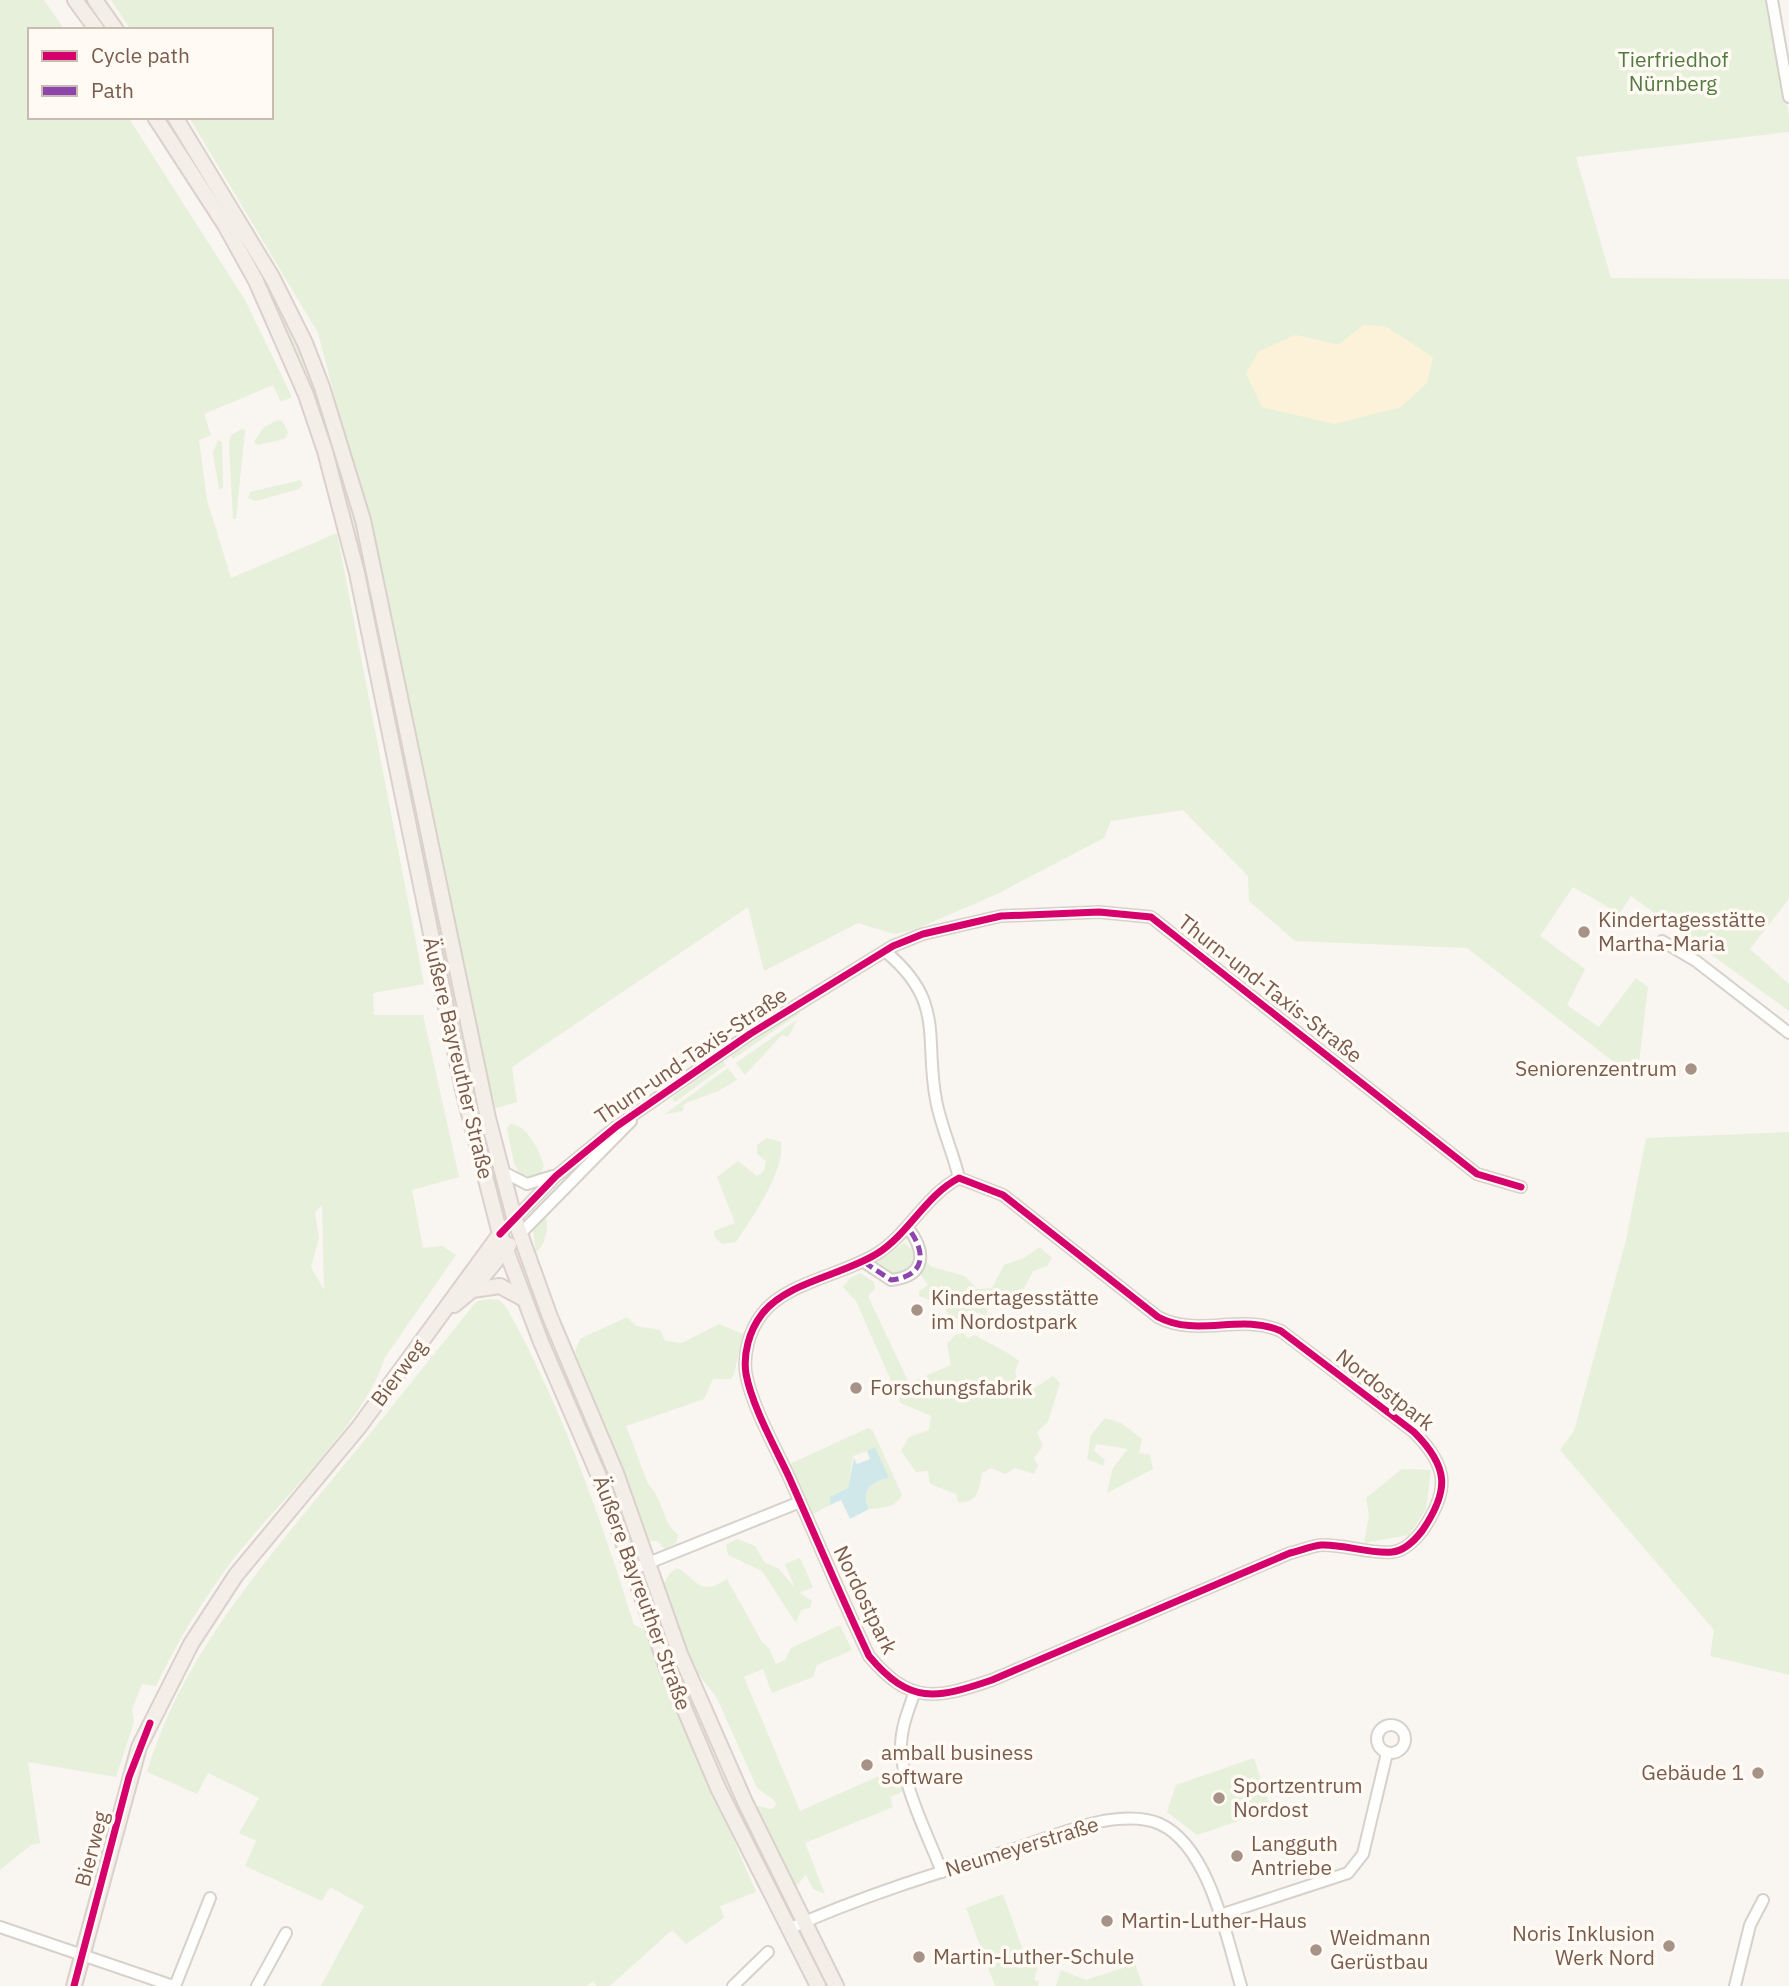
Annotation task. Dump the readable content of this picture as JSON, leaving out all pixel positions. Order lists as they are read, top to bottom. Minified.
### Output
{"streets":{"main road":["Äußere Bayreuther Straße","Bierweg"],"street":["Thurn-und-Taxis-Straße","Nordostpark","Neumeyerstraße"]},"crossings":[["Thurn-und-Taxis-Straße","Äußere Bayreuther Straße"],["Thurn-und-Taxis-Straße","Bierweg"],["Äußere Bayreuther Straße","Bierweg"],["Äußere Bayreuther Straße","Neumeyerstraße"]],"parks":["Tierfriedhof Nürnberg"],"places":["Kindertagesstätte Martha-Maria","Seniorenzentrum","Kindertagesstätte im Nordostpark","Forschungsfabrik","amball business software","Gebäude 1","Sportzentrum Nordost","Langguth Antriebe","Martin-Luther-Haus","Noris Inklusion Werk Nord","Weidmann Gerüstbau","Martin-Luther-Schule"],"legend":["Cycle path","Path"]}
